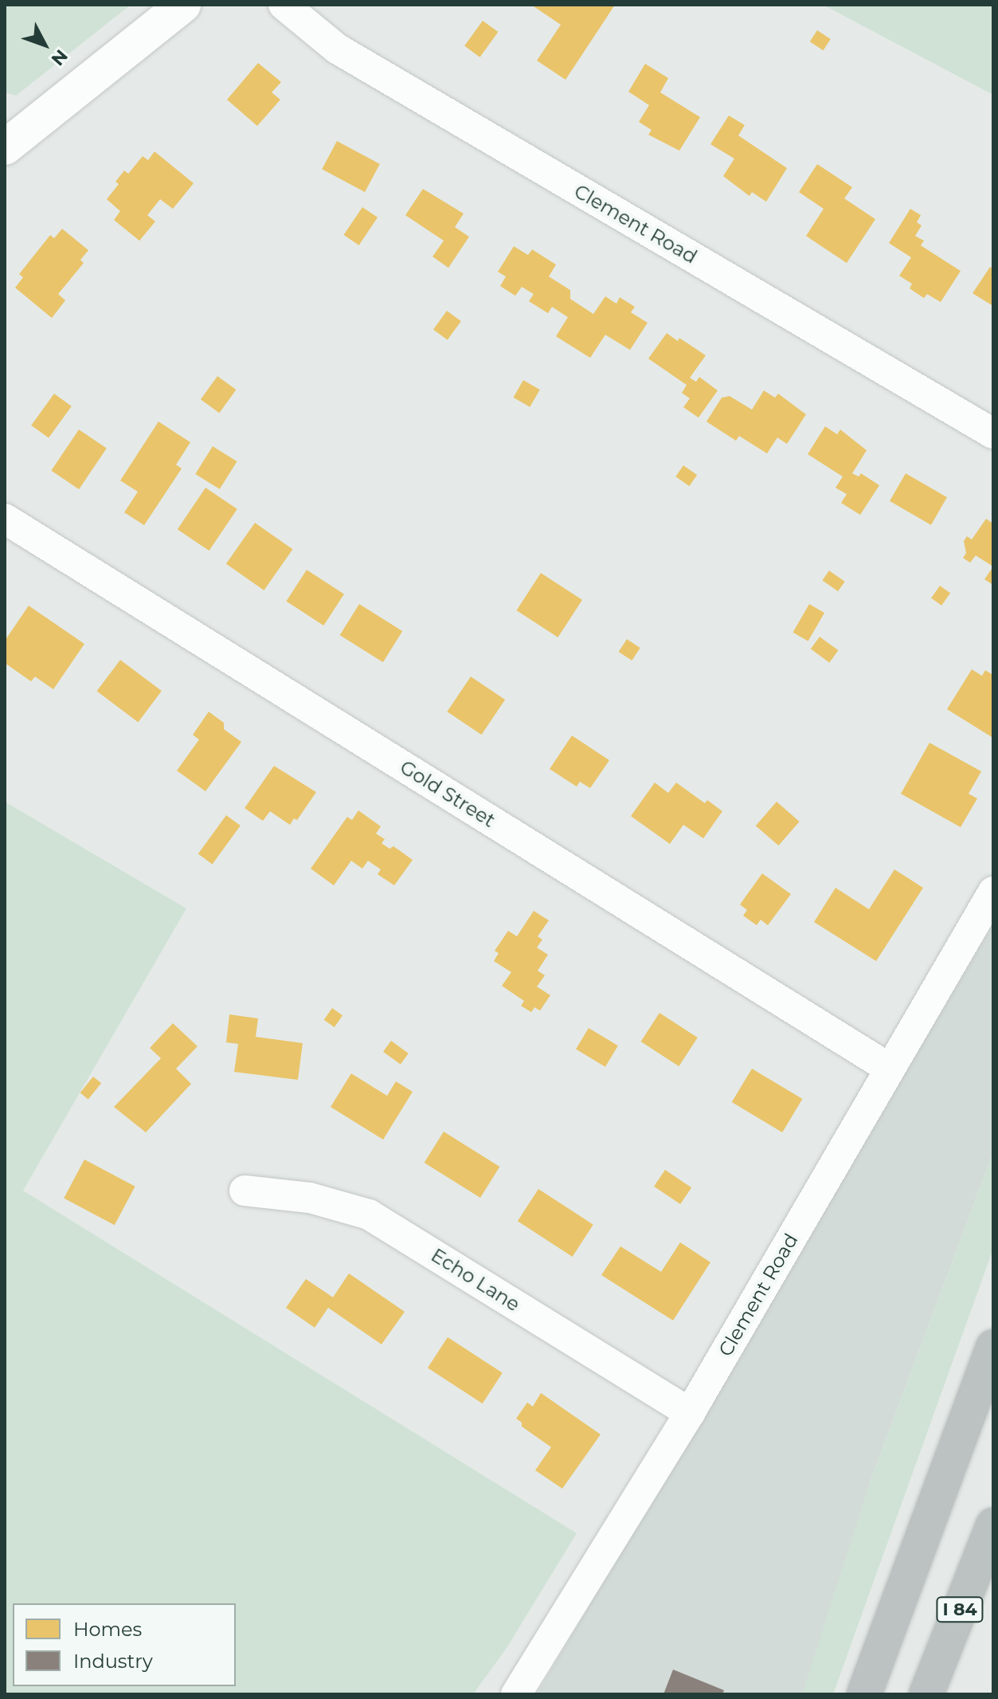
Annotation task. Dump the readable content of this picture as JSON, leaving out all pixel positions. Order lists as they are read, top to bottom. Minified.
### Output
{"streets":{"highway":["I 84"],"street":["Clement Road","Gold Street","Echo Lane"]},"crossings":[["Clement Road","Gold Street"],["Clement Road","Echo Lane"]],"legend":["Homes","Industry"],"north":"bottom right"}
